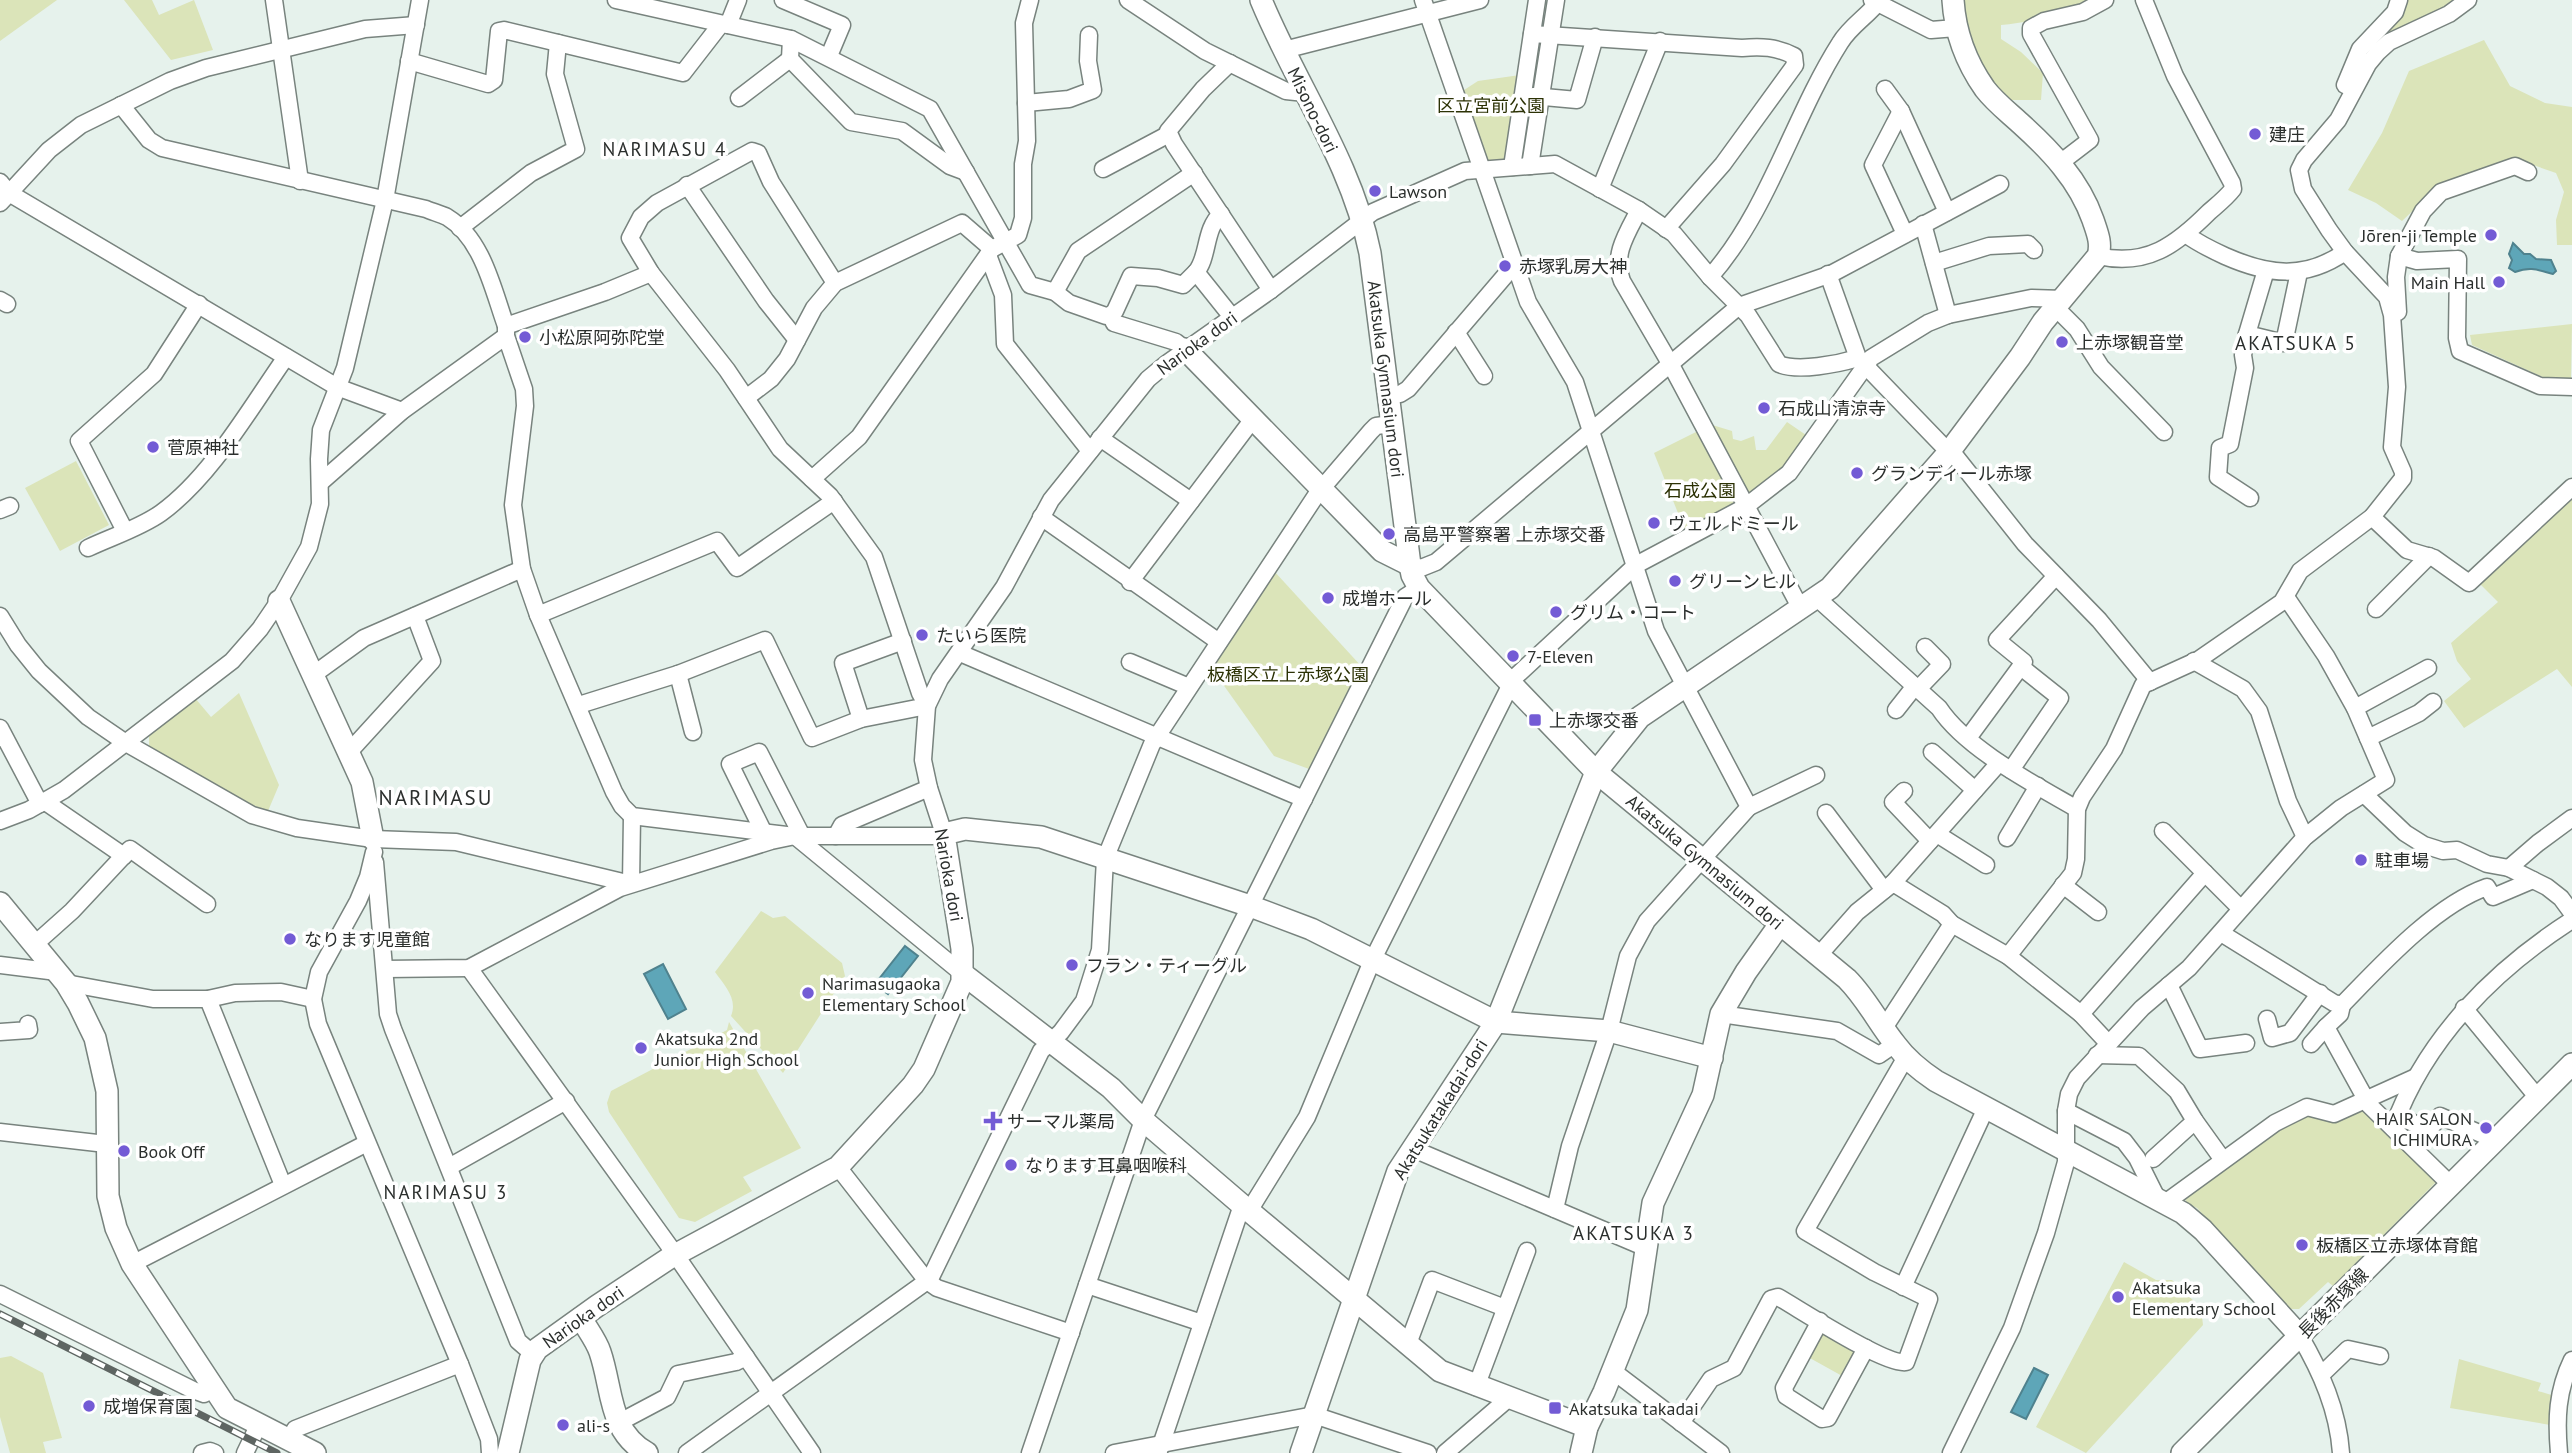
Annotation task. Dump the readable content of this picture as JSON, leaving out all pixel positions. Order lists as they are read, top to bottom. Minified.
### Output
{"streets":{"street":["Misono-dori","Narioka dori","Akatsuka Gymnasium dori","Akatsukatakadai-dori","長後赤塚線"]},"crossings":[["Misono-dori","Narioka dori"],["Misono-dori","Akatsuka Gymnasium dori"],["Narioka dori","Akatsuka Gymnasium dori"],["Akatsuka Gymnasium dori","Akatsukatakadai-dori"],["Akatsuka Gymnasium dori","長後赤塚線"]],"districts":["NARIMASU 4","AKATSUKA 5","NARIMASU","NARIMASU 3","AKATSUKA 3"],"parks":["区立宮前公園","石成公園","板橋区立上赤塚公園"],"places":{"other":["建庄","Lawson","Jōren-ji Temple","赤塚乳房大神","Main Hall","小松原阿弥陀堂","上赤塚観音堂","石成山清涼寺","菅原神社","グランディール赤塚","ヴェル ドミール","高島平警察署 上赤塚交番","グリーンヒル","成増ホール","グリム・コート","たいら医院","7-Eleven","駐車場","なります児童館","フラン・ティーグル","Narimasugaoka Elementary School","Akatsuka 2nd Junior High School","HAIR SALON ICHIMURA","Book Off","なります耳鼻咽喉科","板橋区立赤塚体育館","Akatsuka Elementary School","成増保育園","ali-s"],"transit":["上赤塚交番","Akatsuka takadai"],"health":["サーマル薬局"]}}
